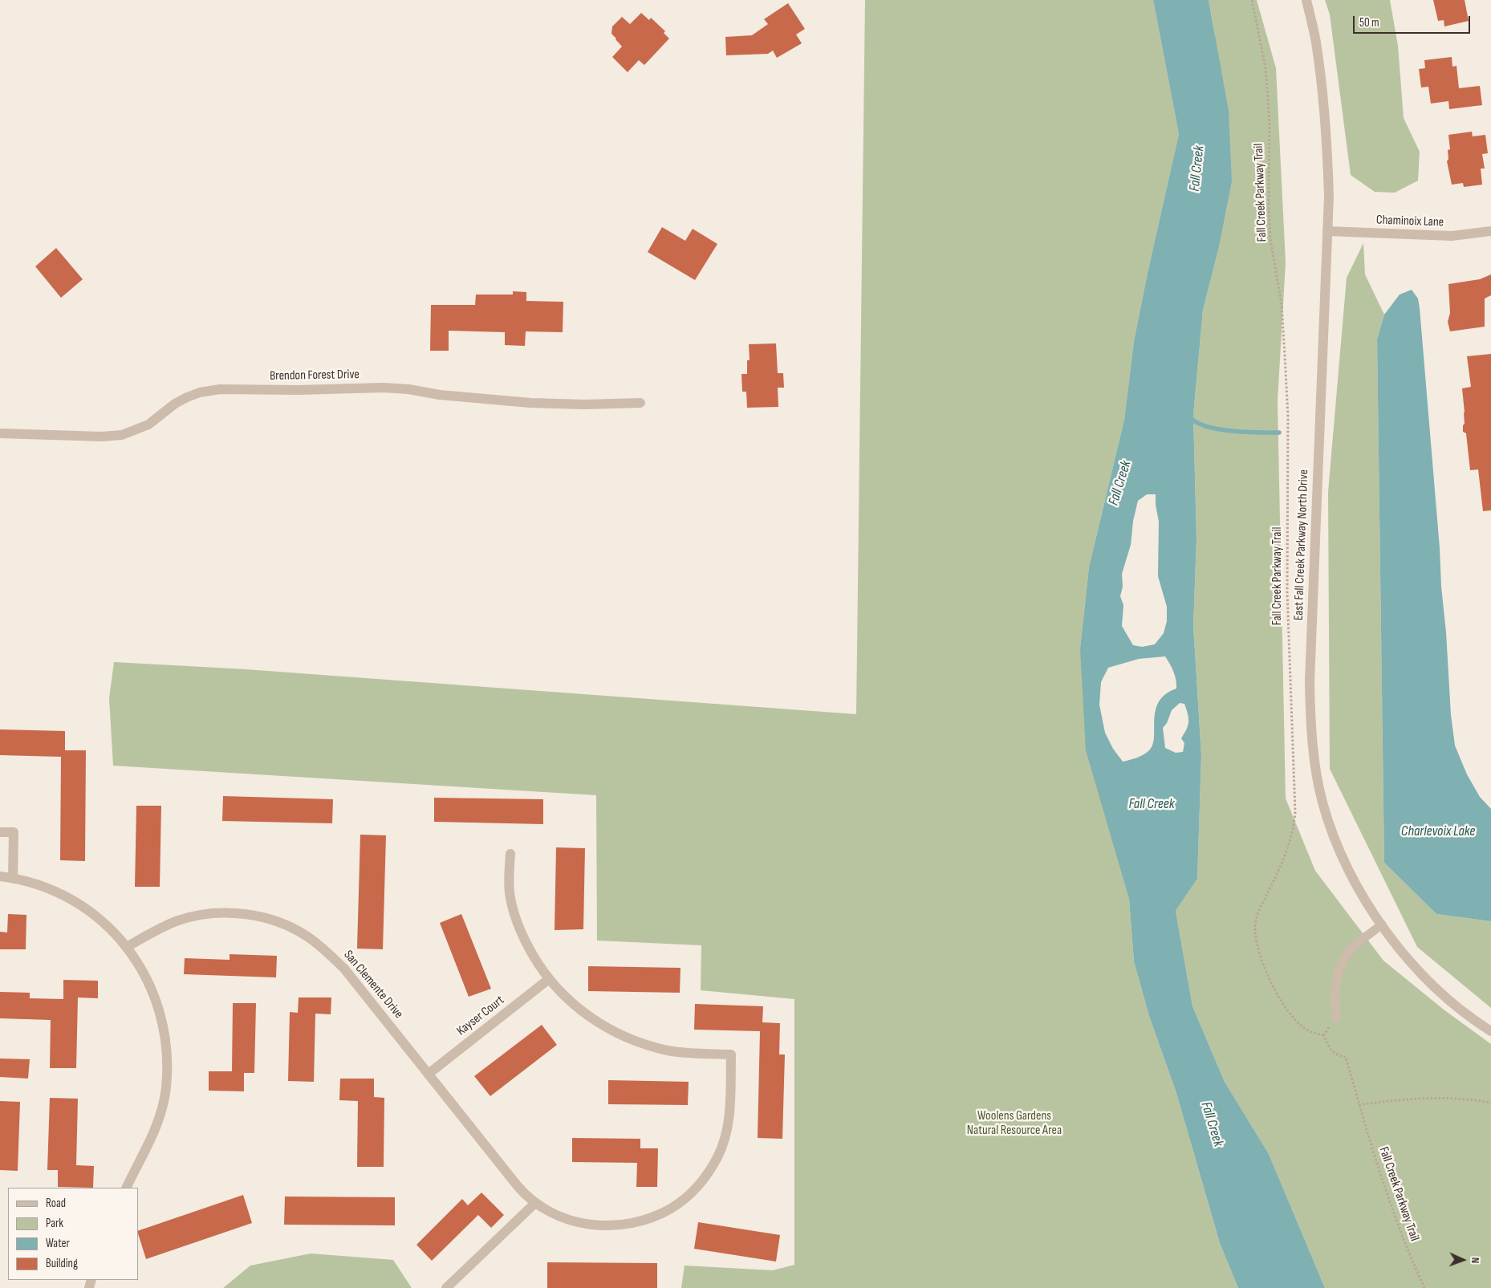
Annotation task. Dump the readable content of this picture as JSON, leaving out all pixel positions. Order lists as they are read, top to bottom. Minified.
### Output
{"streets":{"street":["Chaminoix Lane","Brendon Forest Drive","East Fall Creek Parkway North Drive","San Clemente Drive","Kayser Court"],"path":["Fall Creek Parkway Trail"]},"crossings":[["Chaminoix Lane","East Fall Creek Parkway North Drive"],["San Clemente Drive","Kayser Court"]],"water":["Fall Creek","Charlevoix Lake"],"parks":["Woolens Gardens Natural Resource Area"],"legend":["Road","Park","Water","Building"],"scale_bar":"50 m","north":"right"}
